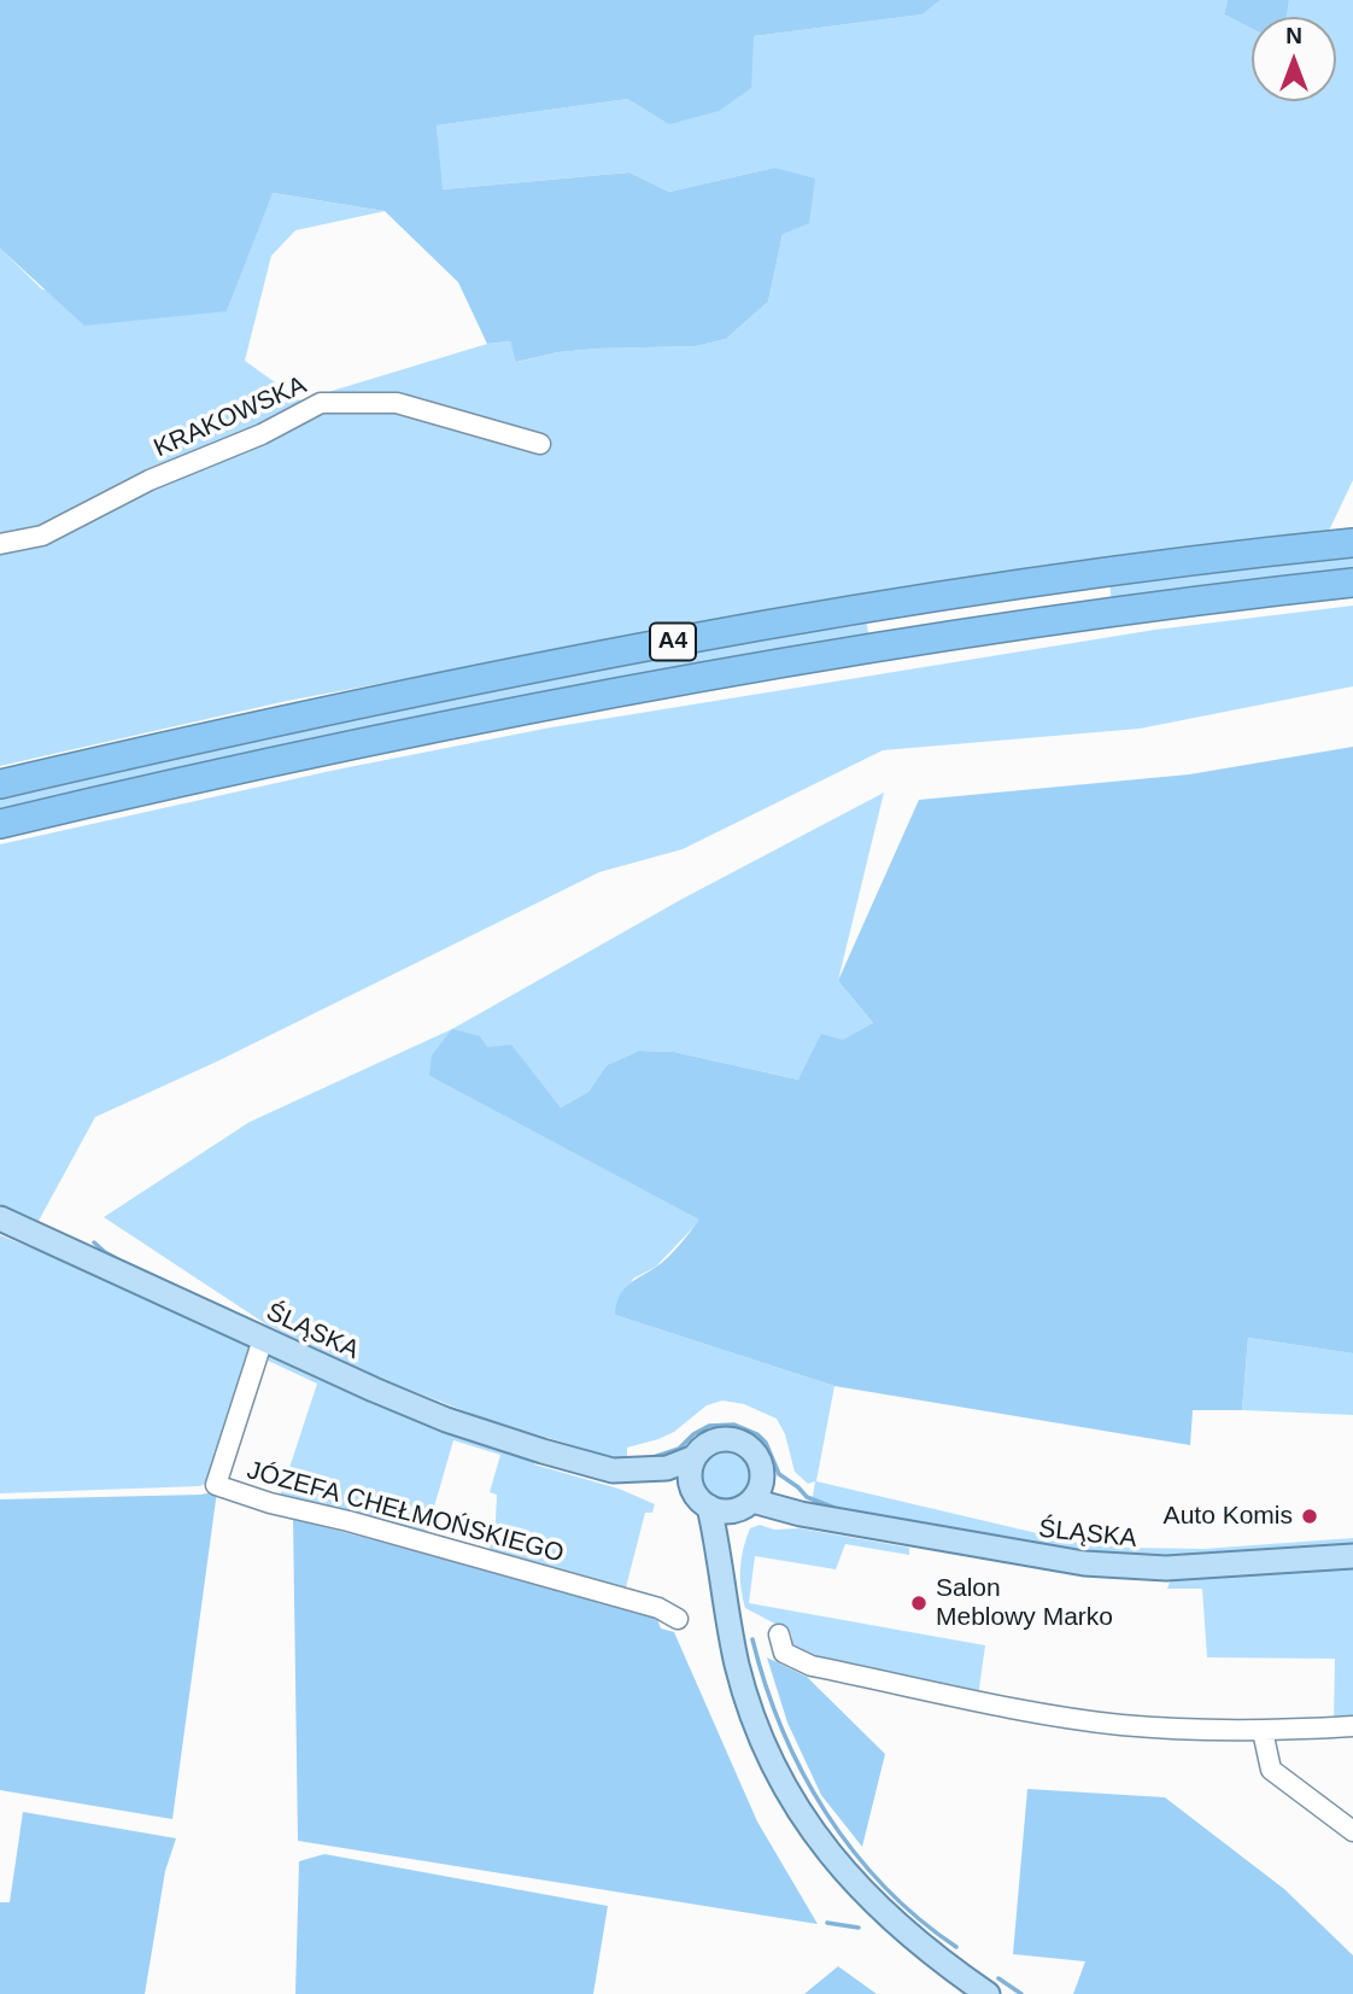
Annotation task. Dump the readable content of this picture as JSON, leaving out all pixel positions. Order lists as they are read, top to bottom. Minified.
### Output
{"streets":{"highway":["A4"],"main road":["ŚLĄSKA"],"street":["KRAKOWSKA","JÓZEFA CHEŁMOŃSKIEGO"]},"crossings":[["ŚLĄSKA","JÓZEFA CHEŁMOŃSKIEGO"]],"places":["Auto Komis","Salon Meblowy Marko"],"north":"top"}
